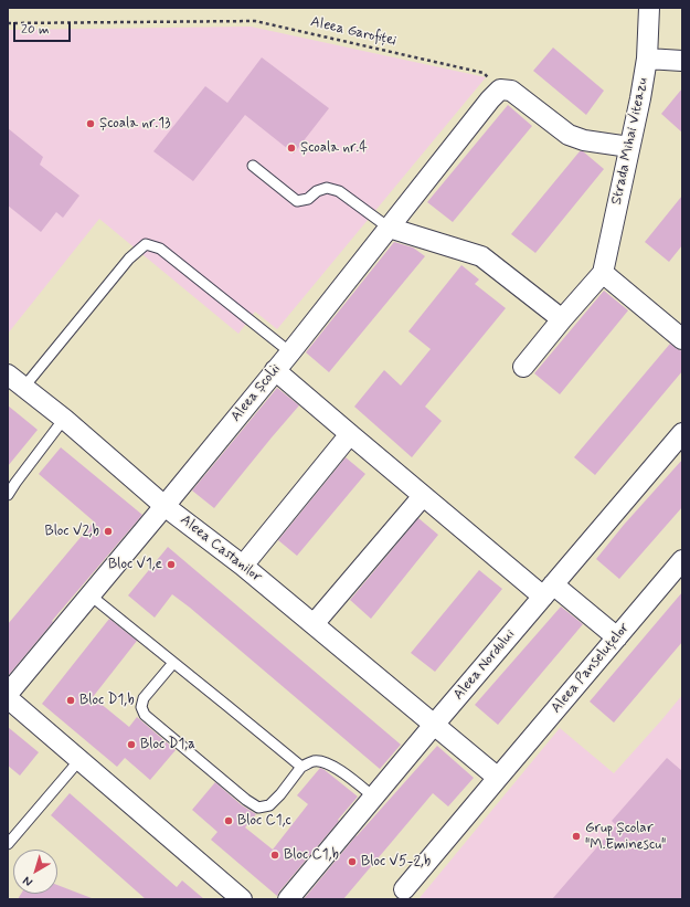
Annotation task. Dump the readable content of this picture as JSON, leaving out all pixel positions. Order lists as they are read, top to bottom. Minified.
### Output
{"streets":{"street":["Strada Mihai Viteazu","Aleea Școlii","Aleea Castanilor","Aleea Nordului","Aleea Panseluțelor"],"path":["Aleea Garofiței"]},"crossings":[["Aleea Garofiței","Aleea Școlii"],["Aleea Școlii","Aleea Castanilor"],["Aleea Castanilor","Aleea Nordului"]],"places":["Școala nr.13","Școala nr.4","Bloc V2,b","Bloc V1,e","Bloc D1,b","Bloc D1,a","Bloc C1,c","Grup Școlar \"M.Eminescu\"","Bloc C1,b","Bloc V5-2,b"],"scale_bar":"20 m","north":"bottom left"}
